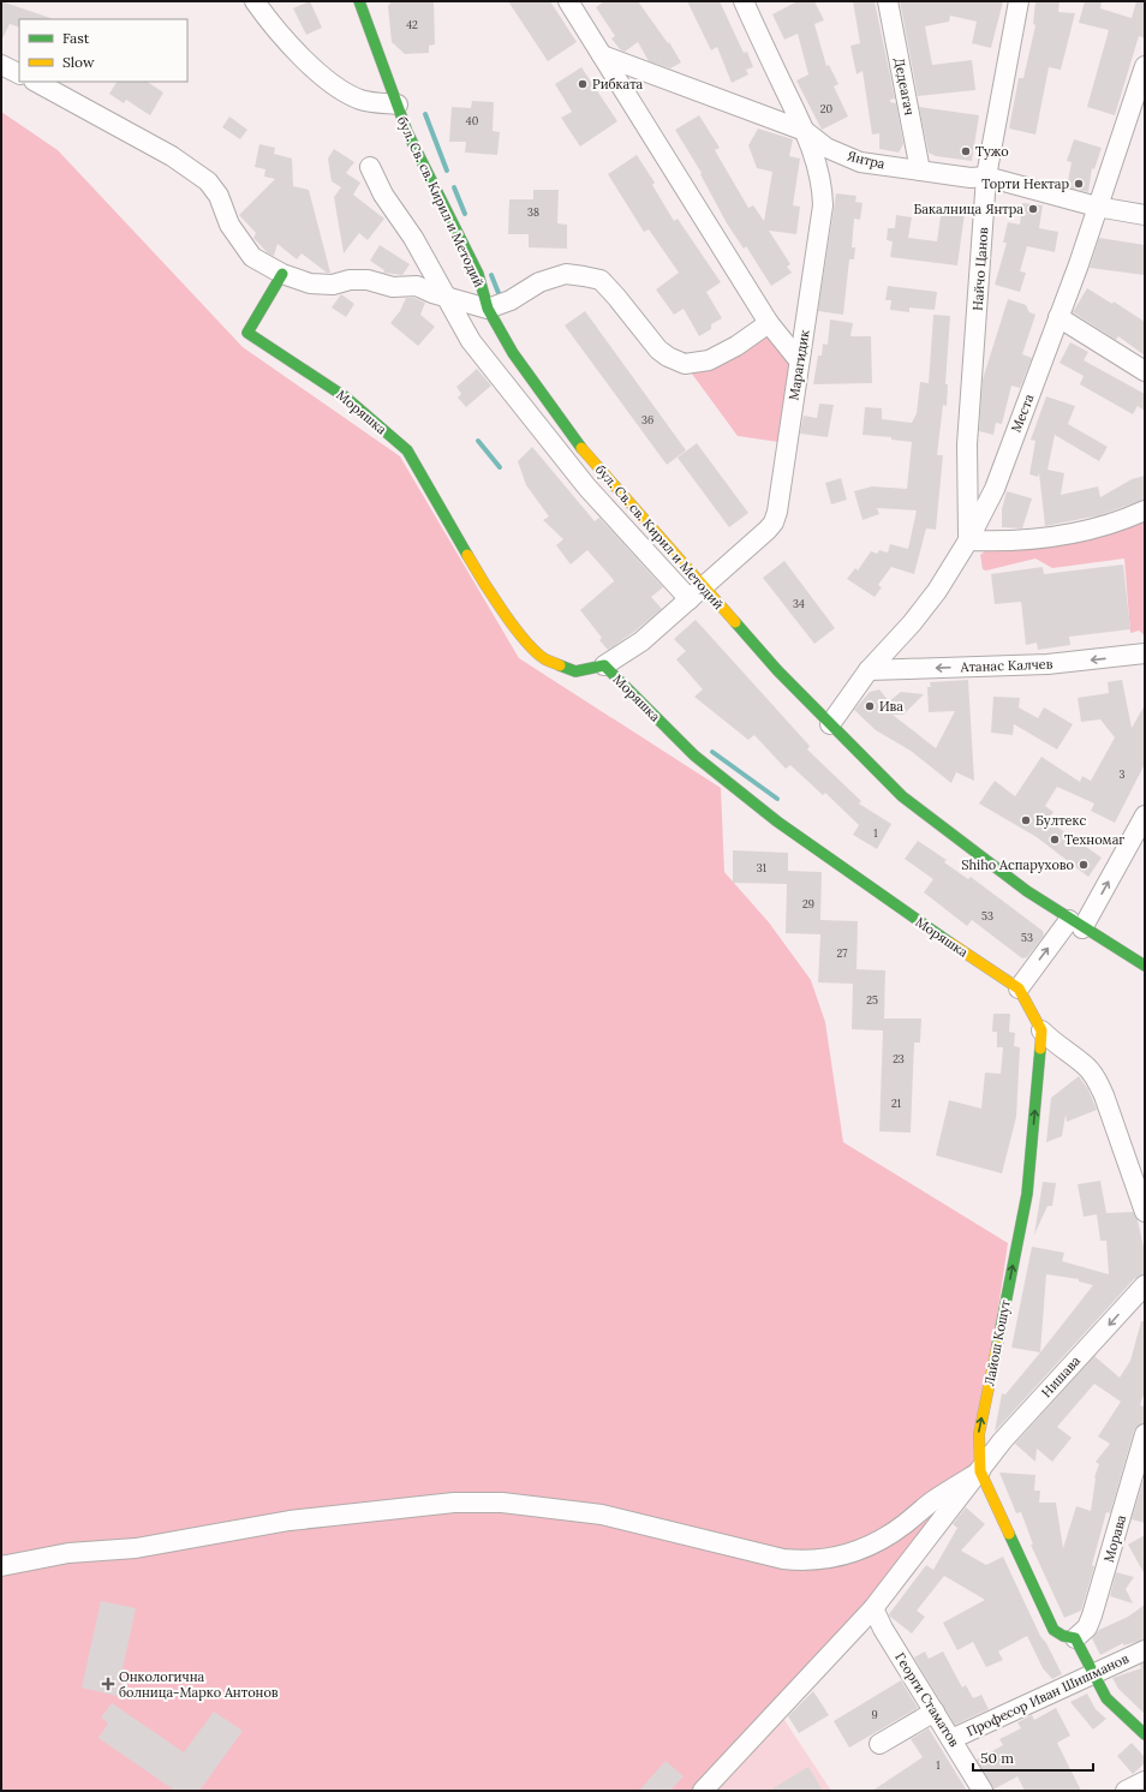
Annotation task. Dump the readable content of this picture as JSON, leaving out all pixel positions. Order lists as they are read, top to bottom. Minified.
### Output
{"streets":{"street":["Дедеагач","Янтра","бул. Св. св. Кирил и Методий","Найчо Цанов","Марагидик","Моряшка","Места","Атанас Калчев","Лайош Кошут","Нишава","Морава","Професор Иван Шишманов","Георги Стаматов"]},"crossings":[["Дедеагач","Янтра"],["Янтра","Найчо Цанов"],["Янтра","Марагидик"],["Янтра","Места"],["бул. Св. св. Кирил и Методий","Марагидик"],["бул. Св. св. Кирил и Методий","Места"],["Найчо Цанов","Места"],["Марагидик","Моряшка"],["Места","Атанас Калчев"],["Лайош Кошут","Нишава"],["Лайош Кошут","Морава"],["Нишава","Георги Стаматов"],["Професор Иван Шишманов","Георги Стаматов"]],"one_way":["Лайош Кошут","Нишава"],"places":{"other":["Рибката","Тужо","Торти Нектар","Бакалница Янтра","Ива","Бултекс","Техномаг","Shiho Аспарухово"],"health":["Онкологична болница-Марко Антонов"]},"house_numbers":["42","20","40","38","36","34","3","1","31","29","53","53","27","25","23","21","9","1"],"legend":["Fast","Slow"],"scale_bar":"50 m"}
